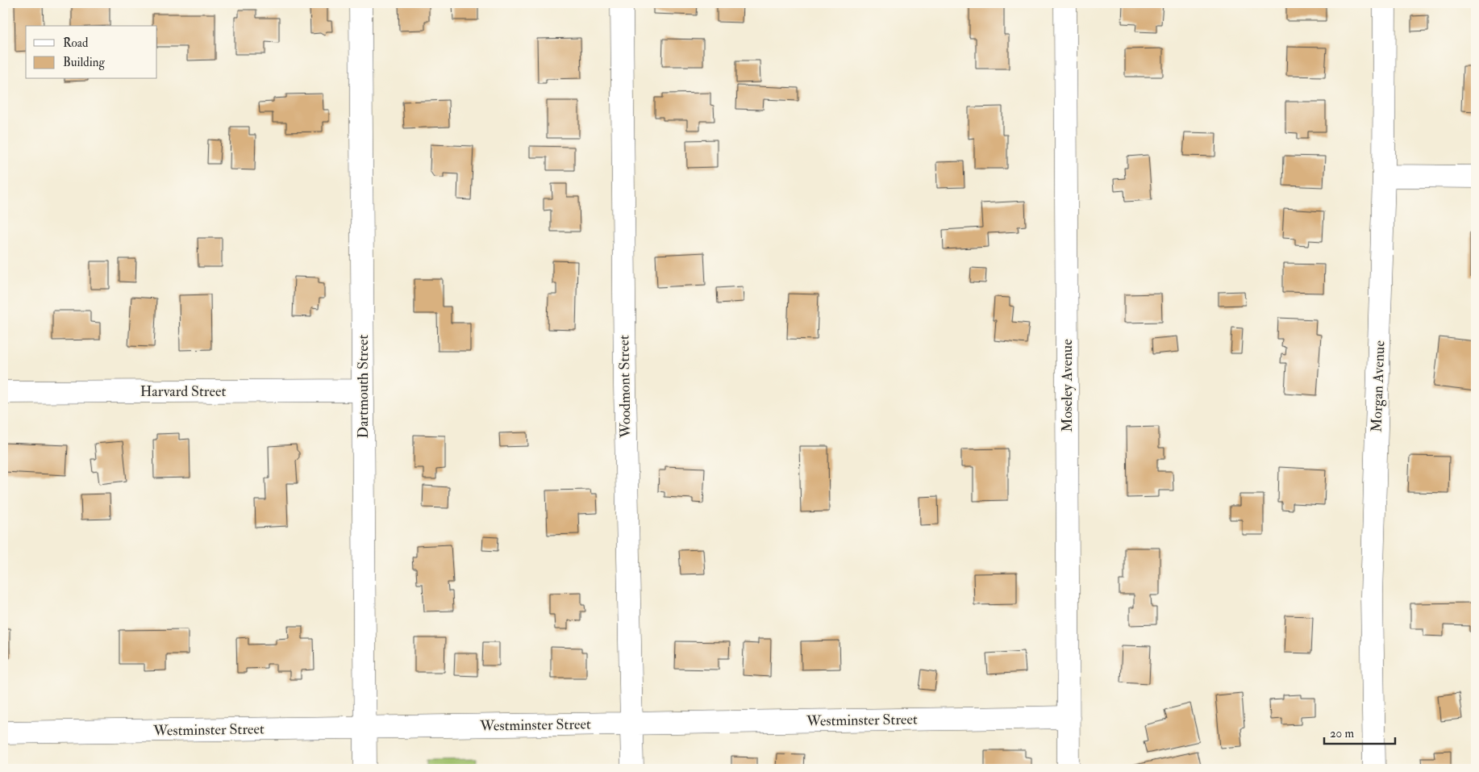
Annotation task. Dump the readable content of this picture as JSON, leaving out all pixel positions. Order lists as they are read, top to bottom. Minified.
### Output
{"streets":{"street":["Moseley Avenue","Dartmouth Street","Woodmont Street","Morgan Avenue","Harvard Street","Westminster Street"]},"crossings":[["Moseley Avenue","Westminster Street"],["Dartmouth Street","Harvard Street"],["Dartmouth Street","Westminster Street"],["Woodmont Street","Westminster Street"]],"legend":["Road","Building"],"scale_bar":"20 m"}
